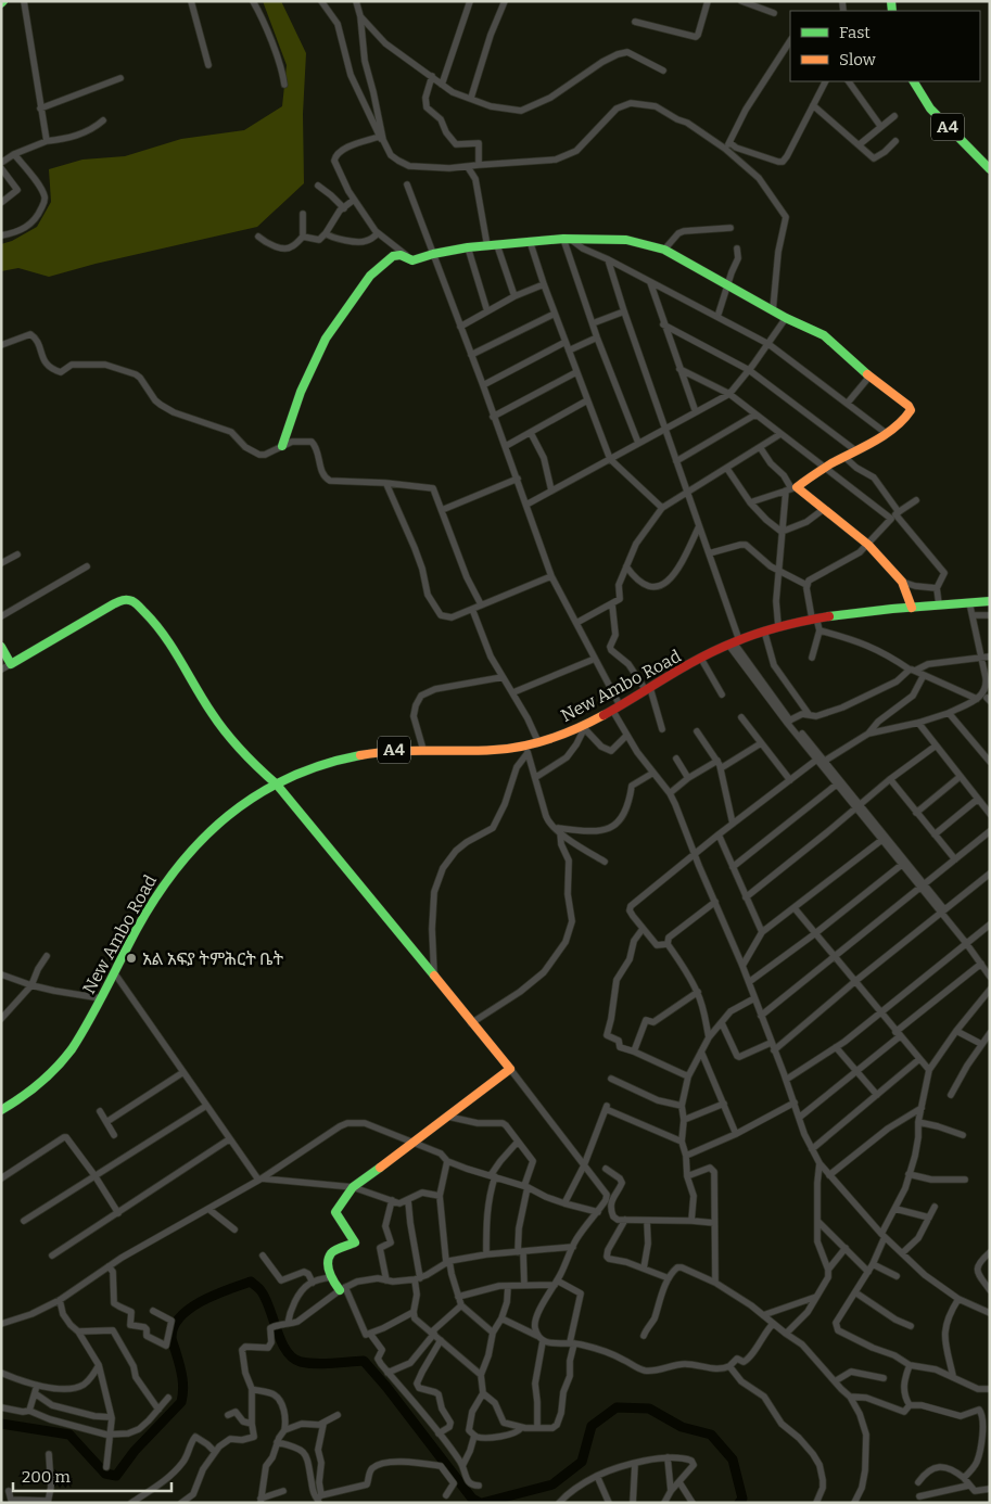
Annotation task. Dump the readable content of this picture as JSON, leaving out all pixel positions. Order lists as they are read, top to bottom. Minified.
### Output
{"streets":{"street":["A4","New Ambo Road"]},"places":["አል አፍያ ትምሕርት ቤት"],"legend":["Fast","Slow"],"scale_bar":"200 m"}
